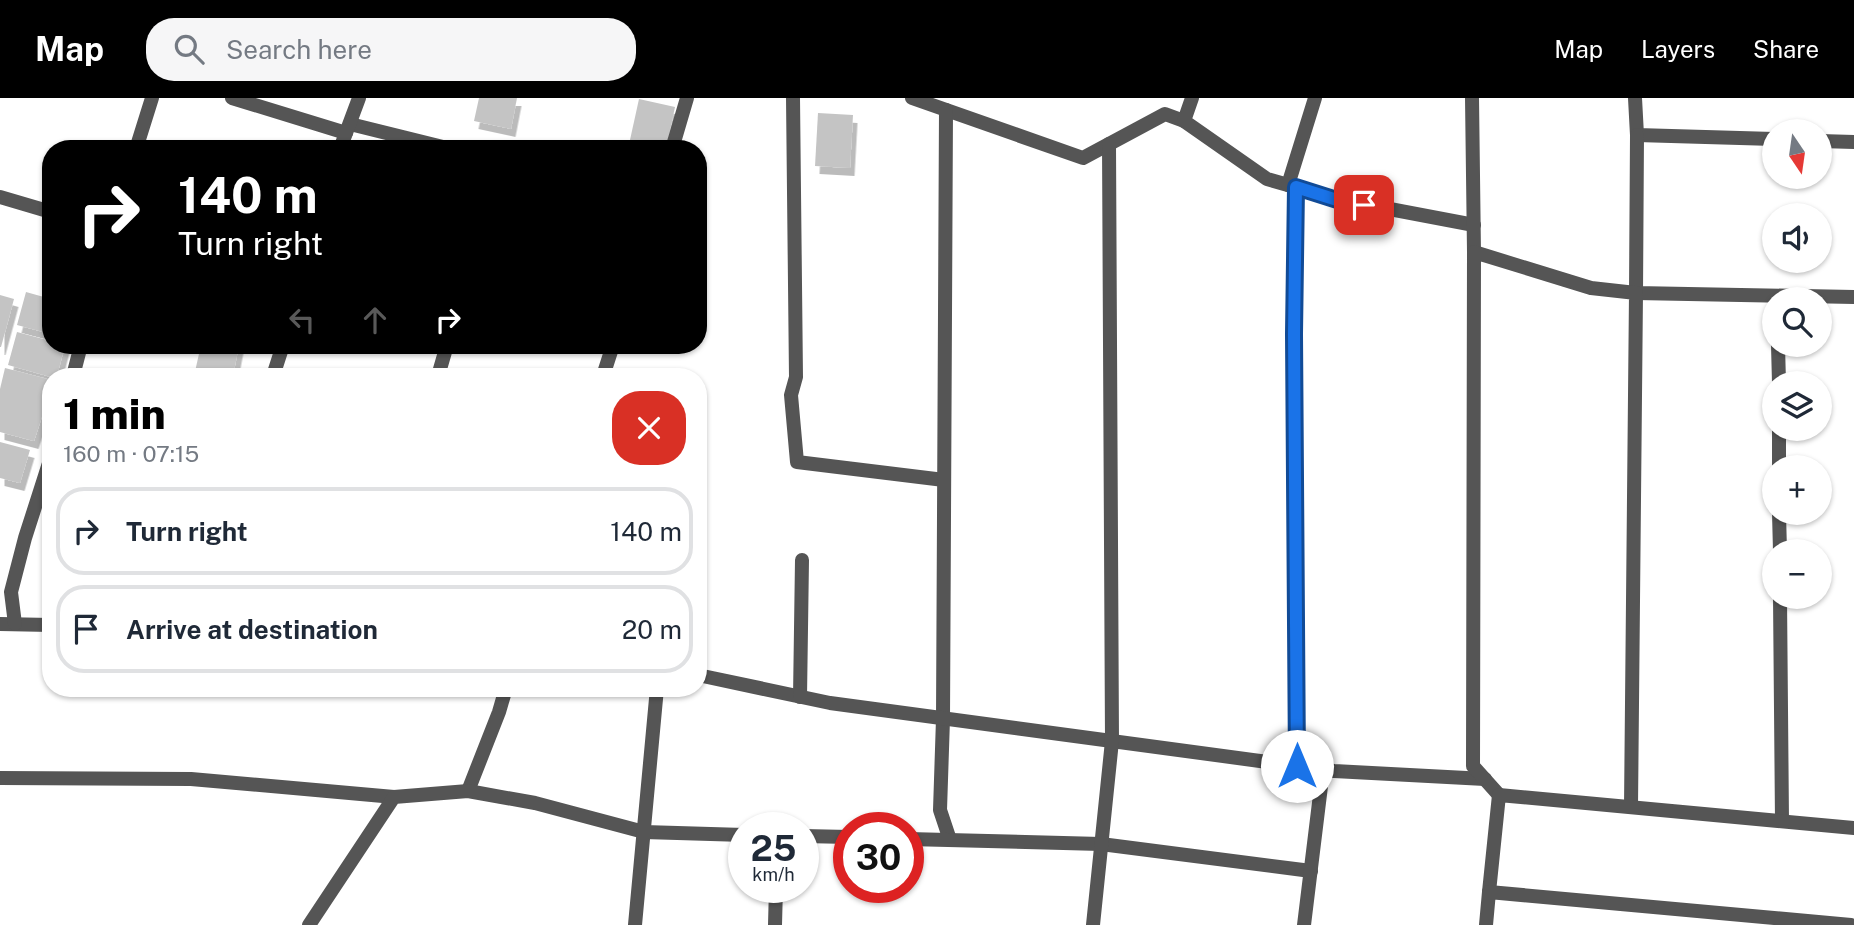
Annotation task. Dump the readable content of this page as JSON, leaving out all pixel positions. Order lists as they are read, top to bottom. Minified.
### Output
{"north":"bottom","page":{"header":"Map","search":"Search here","nav":["Map","Layers","Share"],"map_buttons":["+","−"],"turn":["140 m","Turn right"],"heading":["1 min","160 m · 07:15"],"list":[{"name":"Turn right","value":"140 m"},{"name":"Arrive at destination","value":"20 m"}],"speed":"25 km/h","limit":"30"}}
